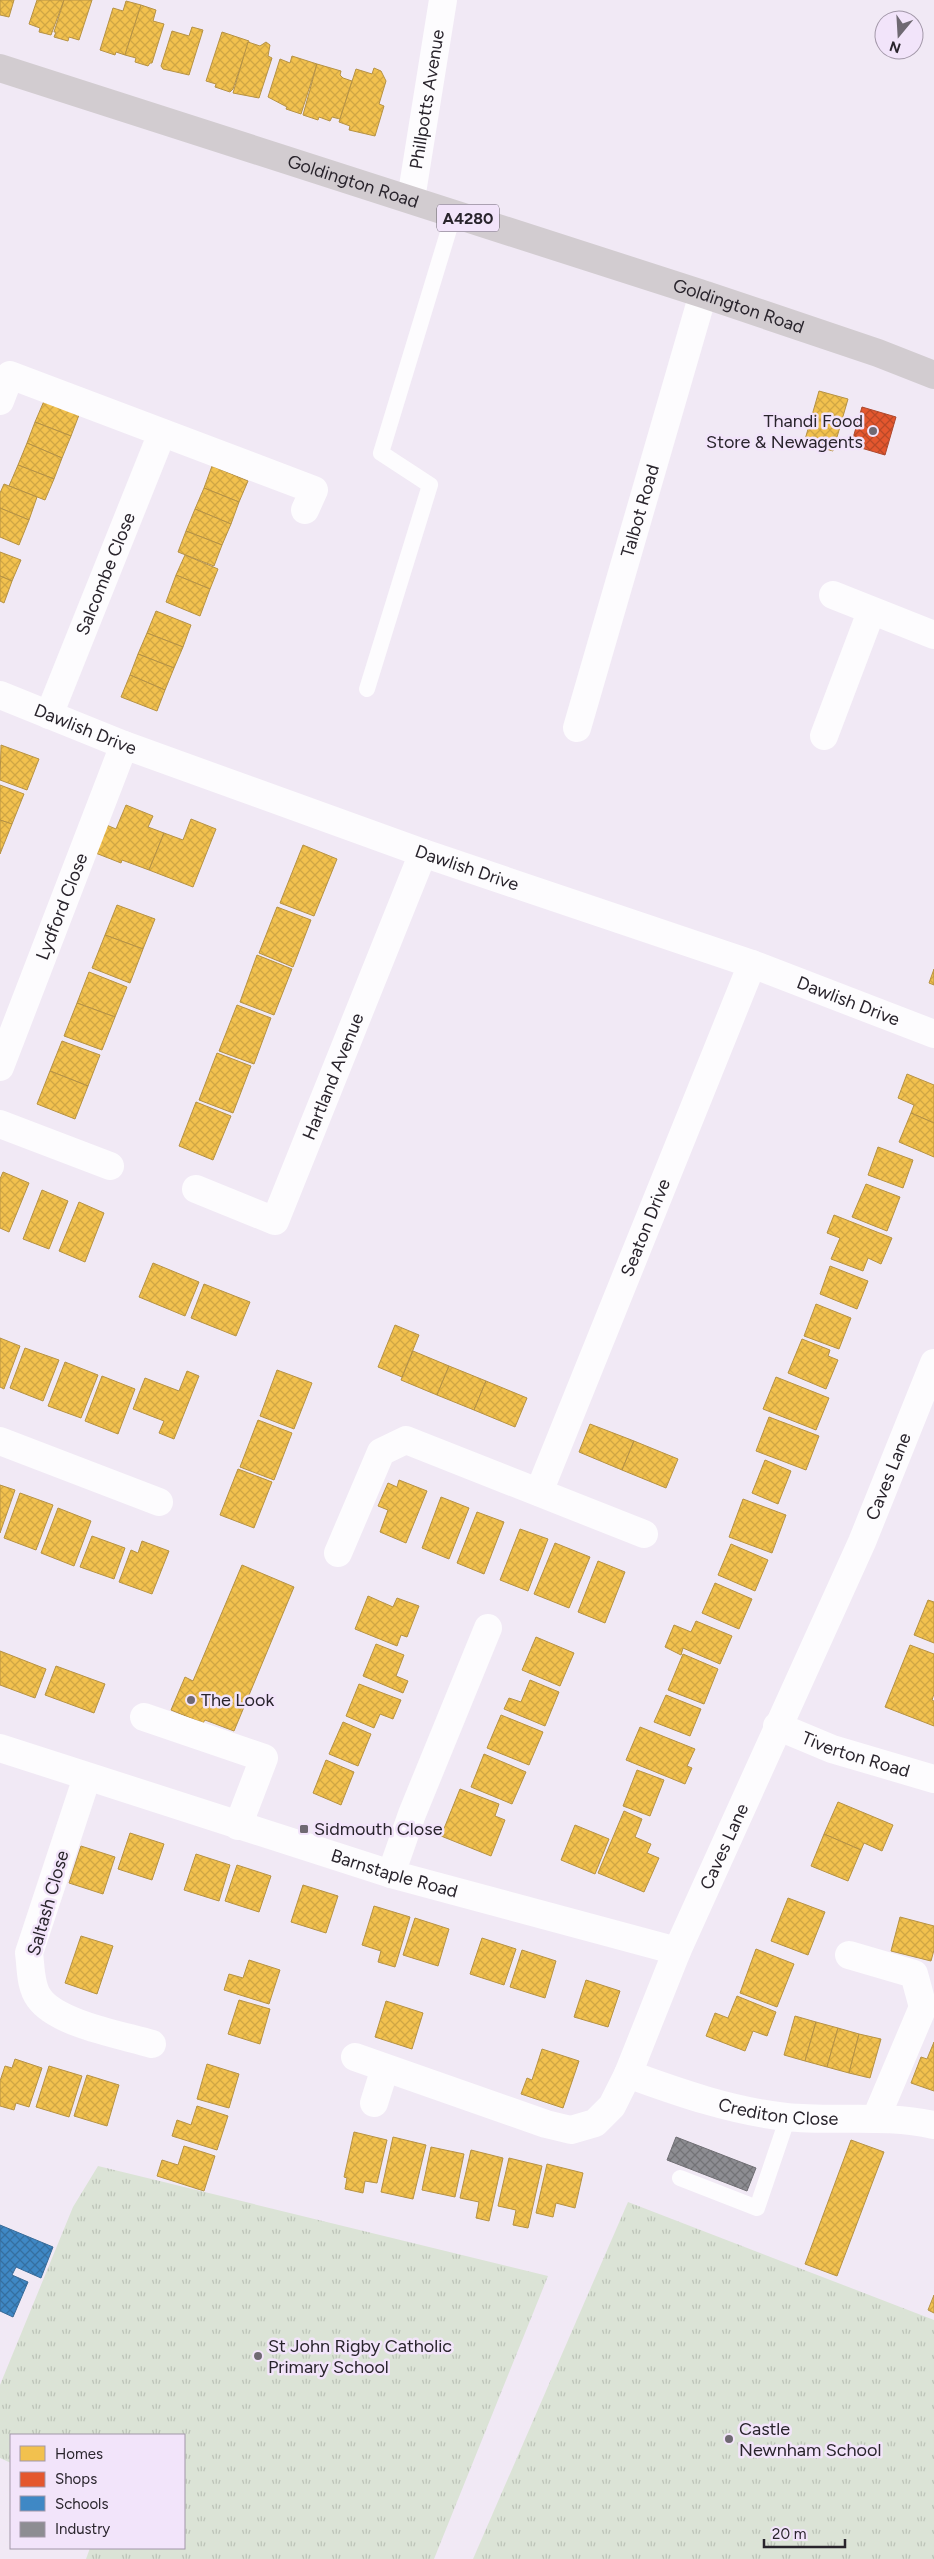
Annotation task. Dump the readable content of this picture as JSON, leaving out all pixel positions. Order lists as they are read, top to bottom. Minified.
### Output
{"streets":{"main road":["Goldington Road","A4280"],"street":["Phillpotts Avenue","Talbot Road","Salcombe Close","Dawlish Drive","Lydford Close","Hartland Avenue","Seaton Drive","Caves Lane","Tiverton Road","Barnstaple Road","Saltash Close","Crediton Close"]},"crossings":[["Phillpotts Avenue","Goldington Road"],["Goldington Road","Talbot Road"],["Salcombe Close","Dawlish Drive"],["Dawlish Drive","Lydford Close"],["Dawlish Drive","Hartland Avenue"],["Dawlish Drive","Seaton Drive"],["Caves Lane","Tiverton Road"],["Caves Lane","Barnstaple Road"],["Caves Lane","Crediton Close"],["Barnstaple Road","Saltash Close"]],"places":{"other":["Thandi Food Store & Newagents","The Look","St John Rigby Catholic Primary School","Castle Newnham School"],"transit":["Sidmouth Close"]},"legend":["Homes","Shops","Schools","Industry"],"scale_bar":"20 m","north":"bottom"}
